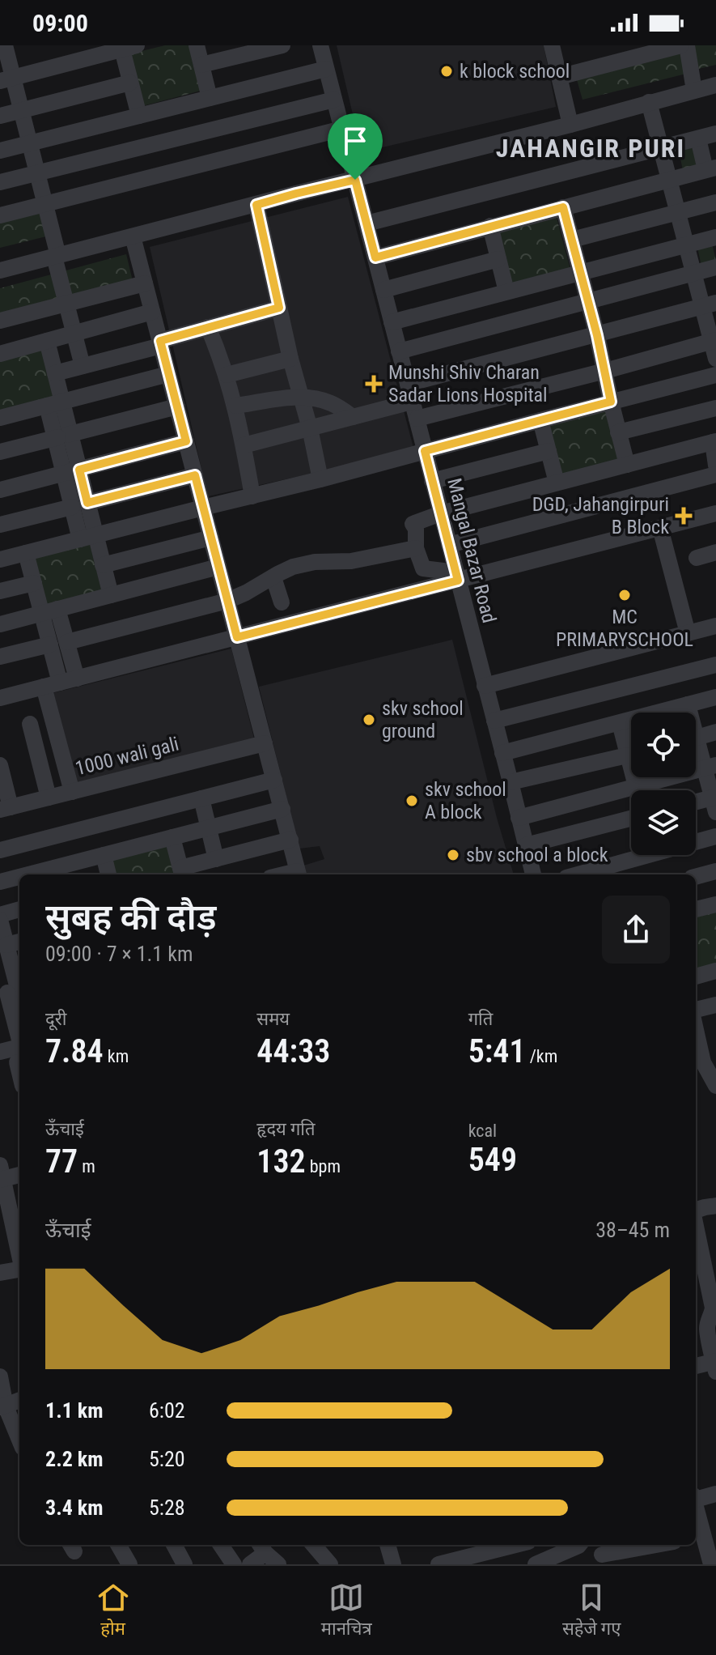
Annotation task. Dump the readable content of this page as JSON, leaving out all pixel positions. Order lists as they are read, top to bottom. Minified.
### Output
{"streets":{"street":["Mangal Bazar Road","1000 wali gali"]},"districts":["JAHANGIR PURI"],"places":{"other":["k block school","MC PRIMARYSCHOOL","skv school ground","skv school A block","sbv school a block"],"health":["Munshi Shiv Charan Sadar Lions Hospital","DGD, Jahangirpuri B Block"]},"page":{"status":"09:00","heading":["सुबह की दौड़","09:00 · 7 × 1.1 km"],"stats":[["दूरी","7.84 km"],["समय","44:33"],["गति","5:41 /km"],["ऊँचाई","77 m"],["हृदय गति","132 bpm"],["kcal","549"]],"chart":["ऊँचाई","38–45 m"],"list":[{"name":"1.1 km","note":"6:02"},{"name":"2.2 km","note":"5:20"},{"name":"3.4 km","note":"5:28"}],"tabs":["होम","मानचित्र","सहेजे गए"]}}
